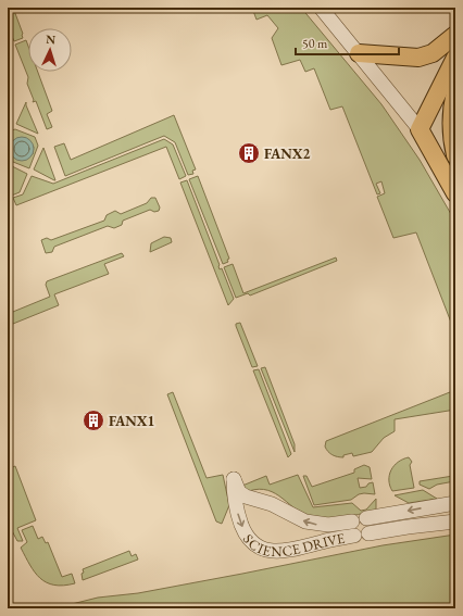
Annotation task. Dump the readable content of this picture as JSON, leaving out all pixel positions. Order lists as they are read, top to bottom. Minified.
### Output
{"streets":{"street":["SCIENCE DRIVE"]},"places":{"building":["FANX2","FANX1"]},"scale_bar":"50 m","north":"top"}
